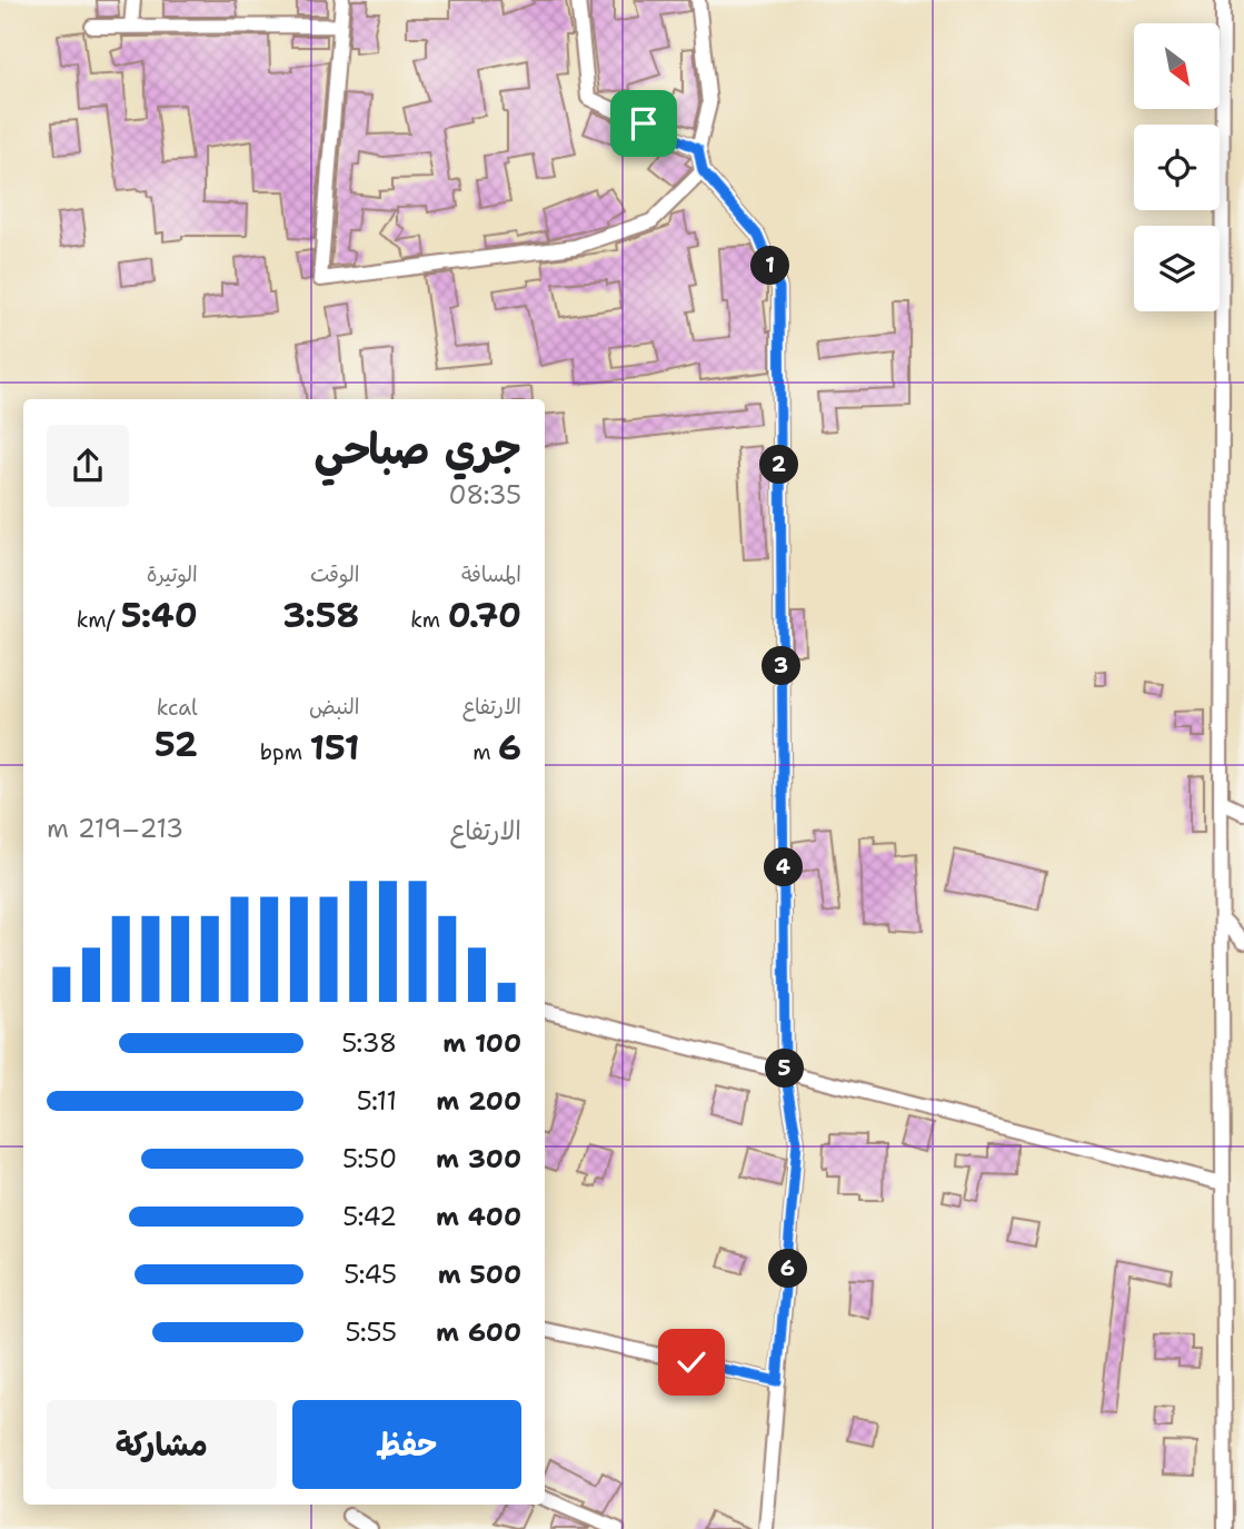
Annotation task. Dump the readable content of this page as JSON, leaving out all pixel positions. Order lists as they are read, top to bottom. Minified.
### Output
{"north":"bottom right","page":{"pins":["1","2","3","4","5","6"],"heading":["جري صباحي","08:35"],"stats":[["المسافة","0.70 km"],["الوقت","3:58"],["الوتيرة","5:40 /km"],["الارتفاع","6 m"],["النبض","151 bpm"],["kcal","52"]],"chart":["الارتفاع","213–219 m"],"list":[{"name":"100 m","note":"5:38"},{"name":"200 m","note":"5:11"},{"name":"300 m","note":"5:50"},{"name":"400 m","note":"5:42"},{"name":"500 m","note":"5:45"},{"name":"600 m","note":"5:55"}],"buttons":["حفظ","مشاركة"]}}
